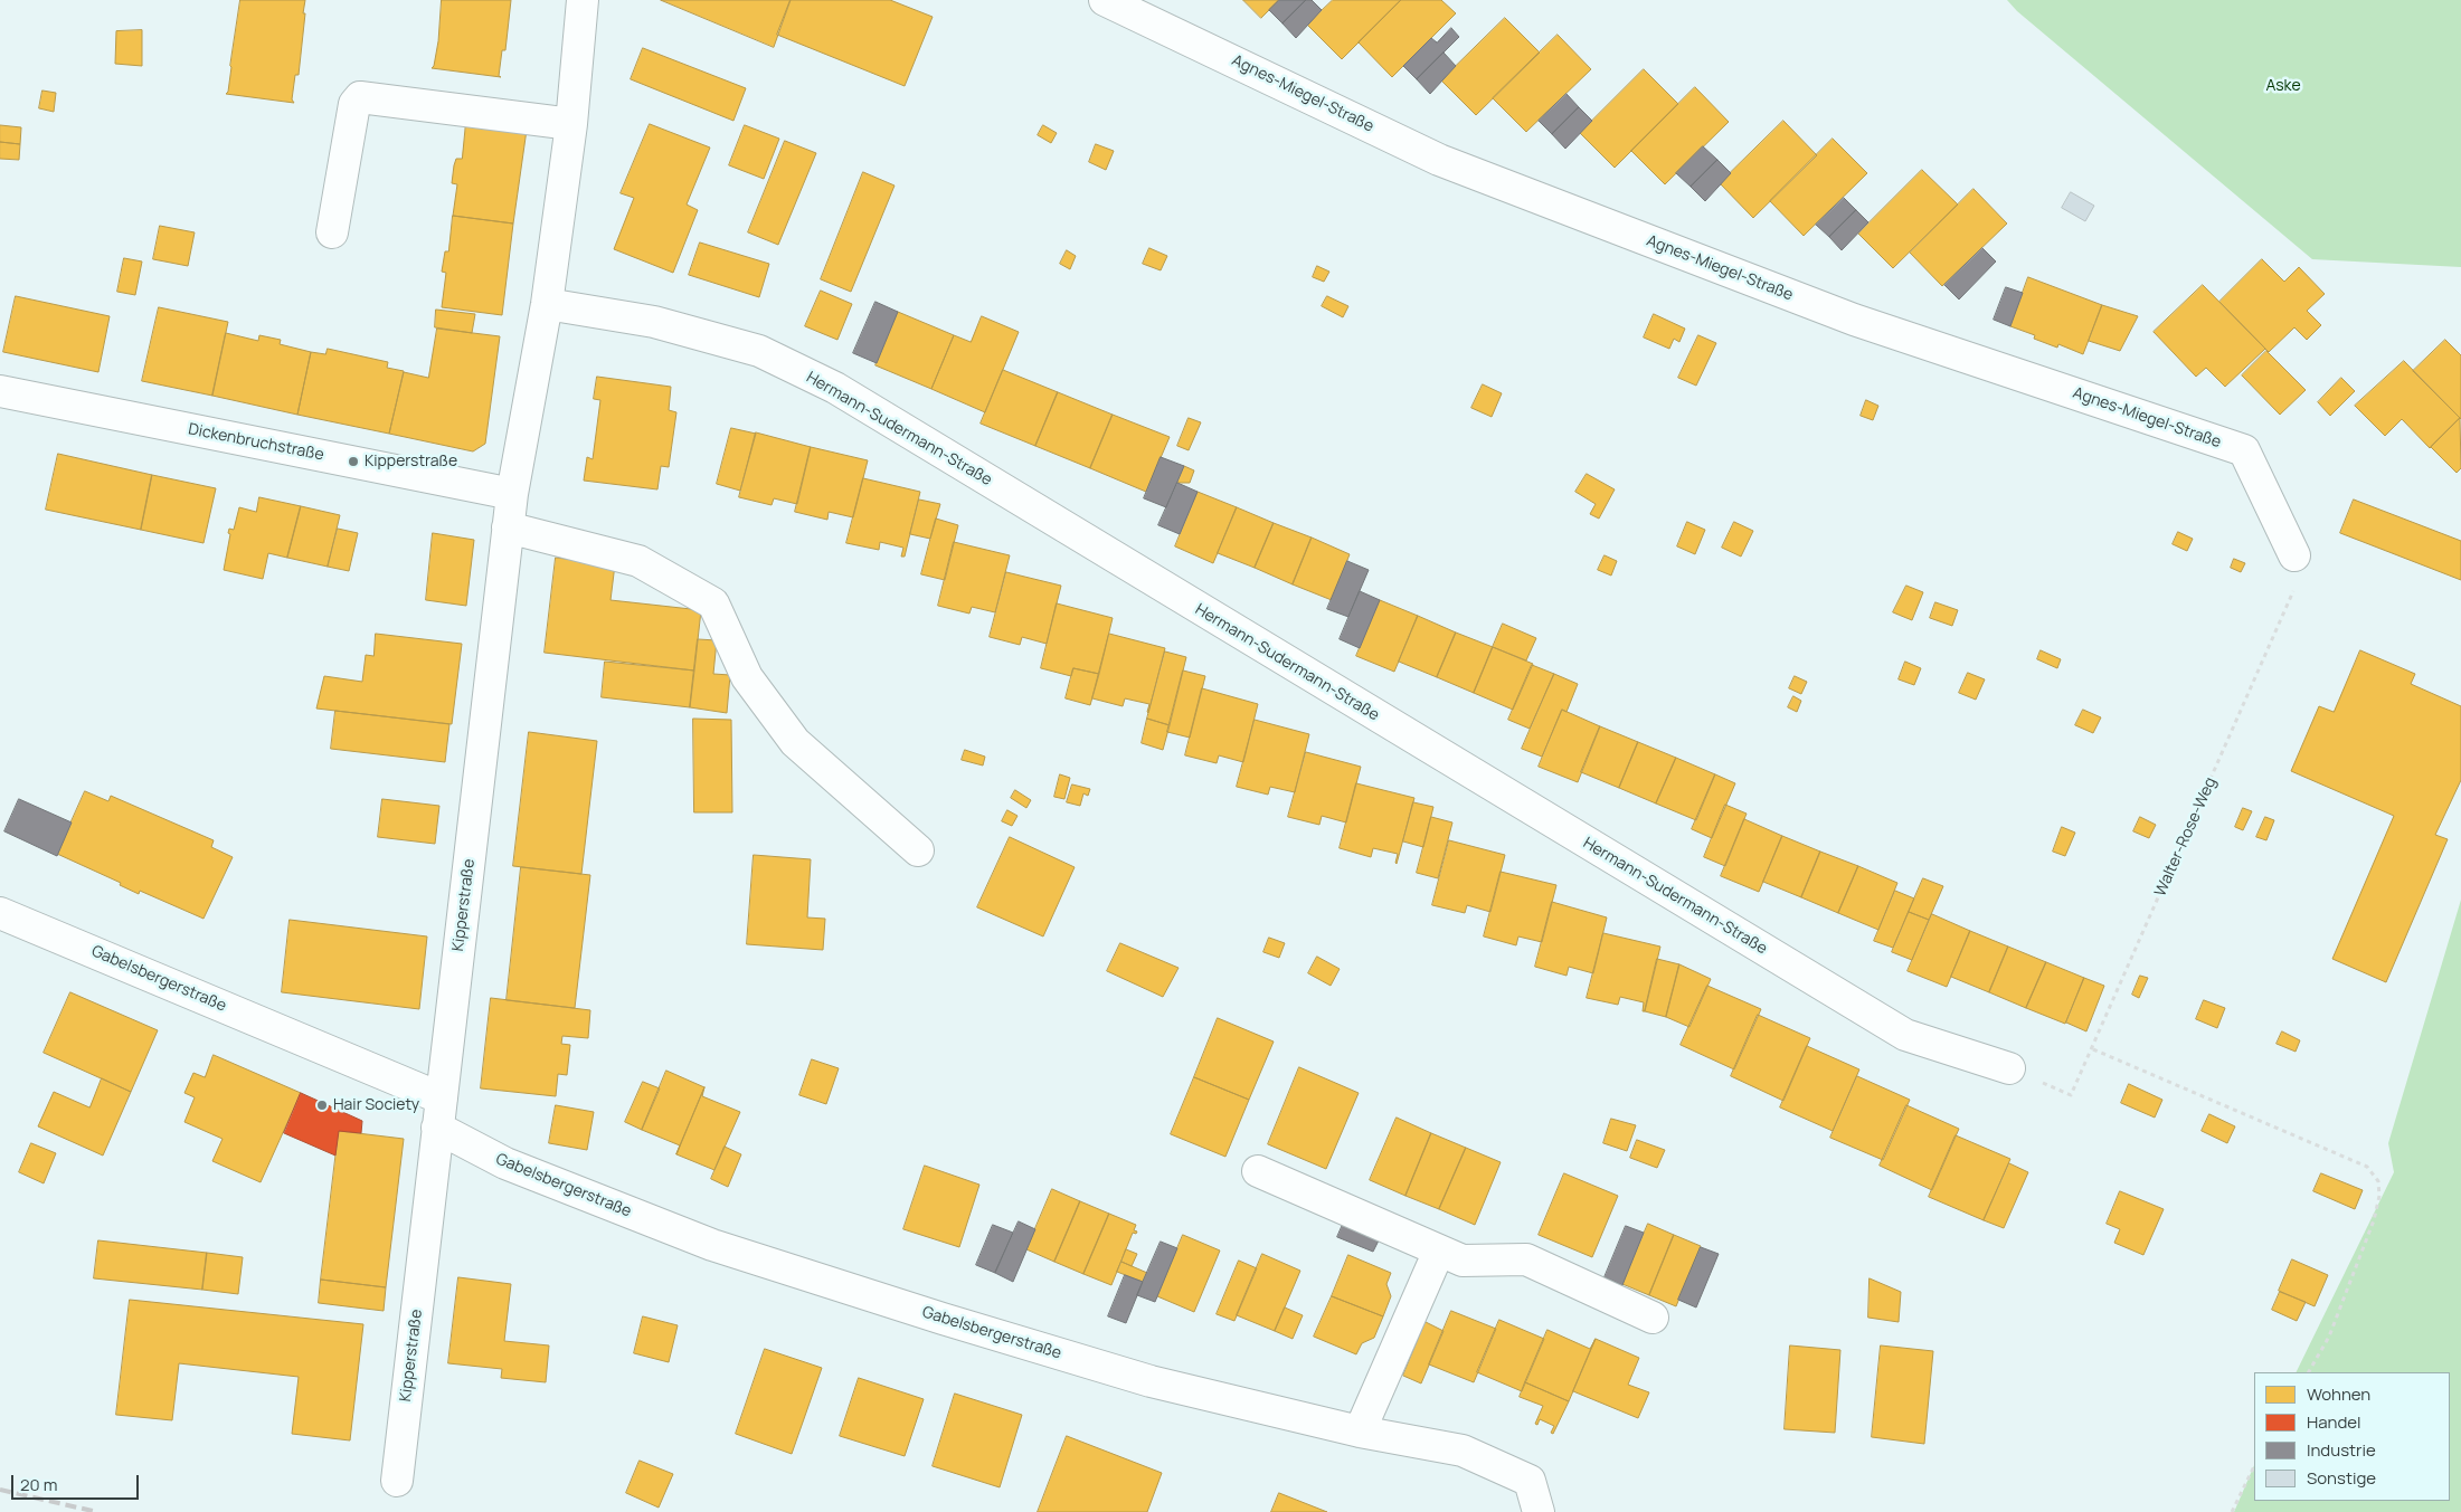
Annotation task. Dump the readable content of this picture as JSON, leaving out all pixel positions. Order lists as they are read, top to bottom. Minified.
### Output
{"streets":{"street":["Agnes-Miegel-Straße","Hermann-Sudermann-Straße","Dickenbruchstraße","Kipperstraße","Gabelsbergerstraße"],"path":["Walter-Rose-Weg"]},"crossings":[["Hermann-Sudermann-Straße","Kipperstraße"],["Dickenbruchstraße","Kipperstraße"],["Kipperstraße","Gabelsbergerstraße"]],"parks":["Aske"],"places":["Kipperstraße","Hair Society"],"legend":["Wohnen","Handel","Industrie","Sonstige"],"scale_bar":"20 m"}
